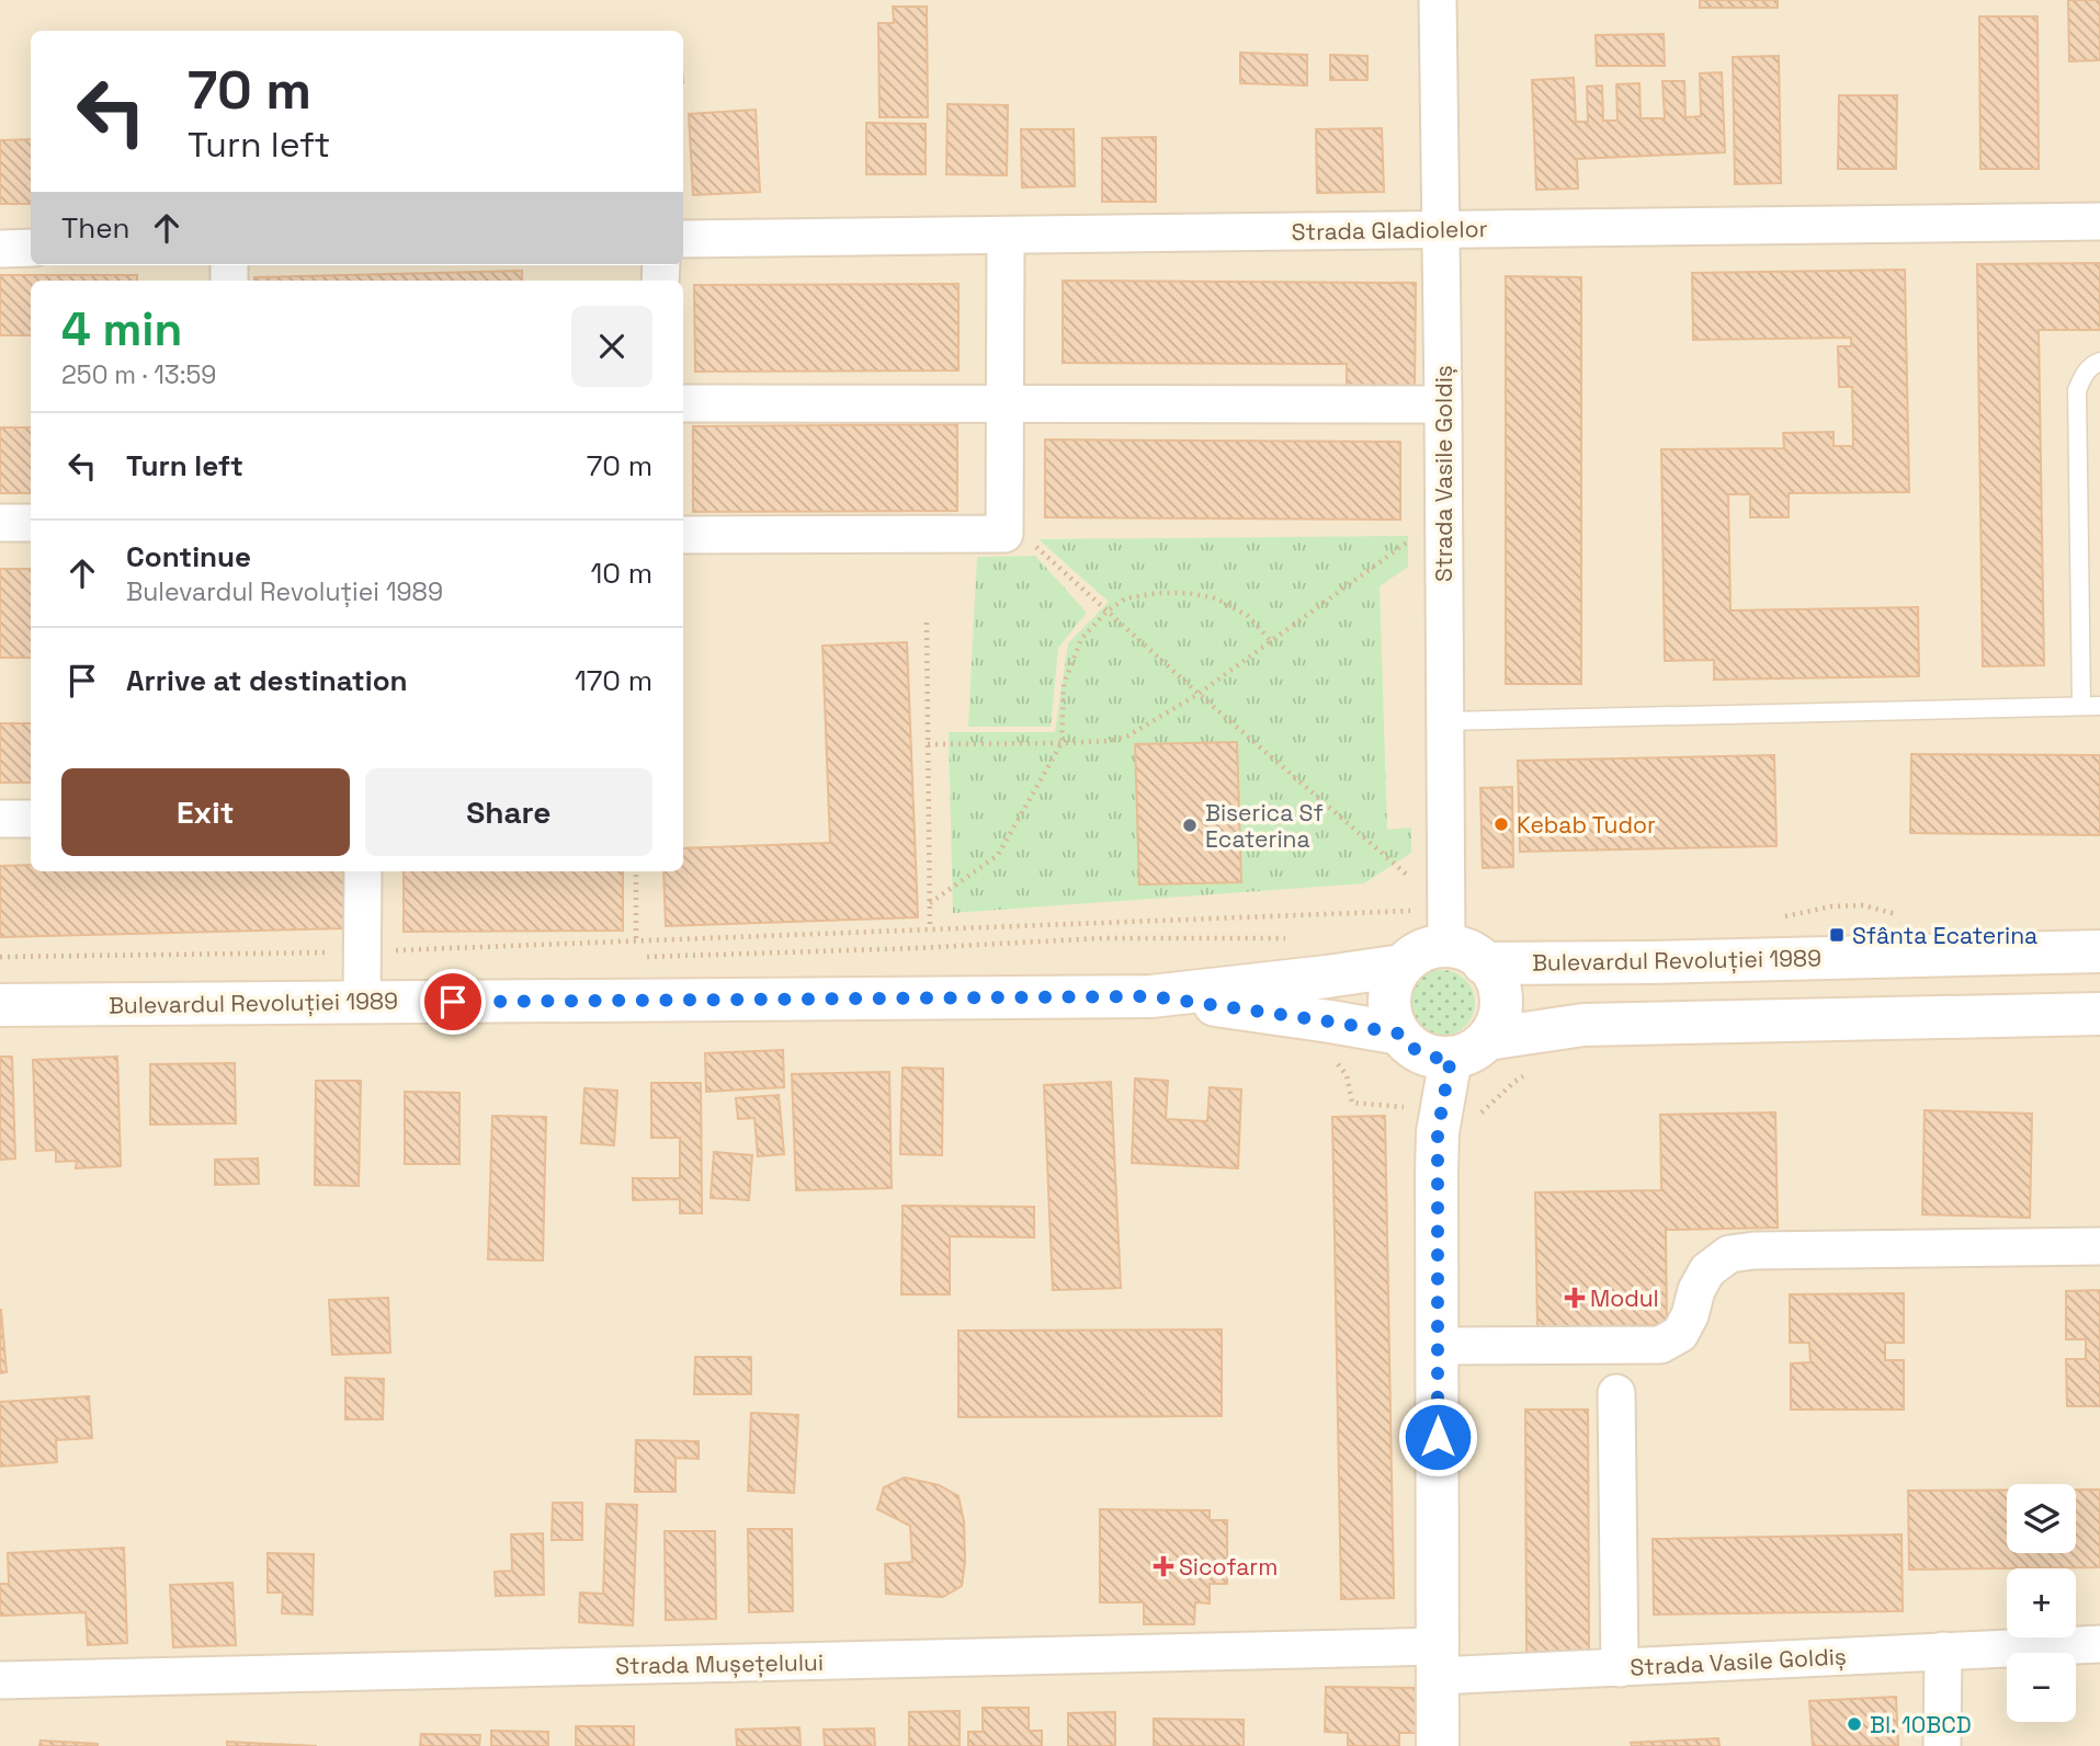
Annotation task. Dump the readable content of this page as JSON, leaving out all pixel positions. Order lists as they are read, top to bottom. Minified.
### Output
{"streets":{"main road":["Bulevardul Revoluției 1989"],"street":["Strada Gladiolelor","Strada Vasile Goldiș","Strada Mușețelului"]},"crossings":[["Strada Gladiolelor","Strada Vasile Goldiș"],["Strada Vasile Goldiș","Bulevardul Revoluției 1989"],["Strada Vasile Goldiș","Strada Mușețelului"]],"places":{"other":["Kebab Tudor","Biserica Sf Ecaterina","Bl. 10BCD"],"transit":["Sfânta Ecaterina"],"health":["Modul","Sicofarm"]},"page":{"turn":["70 m","Turn left"],"then":"Then","heading":["4 min","250 m · 13:59"],"list":[{"name":"Turn left","value":"70 m"},{"name":"Continue","note":"Bulevardul Revoluției 1989","value":"10 m"},{"name":"Arrive at destination","value":"170 m"}],"buttons":["Exit","Share"],"map_buttons":["+","−"]}}
